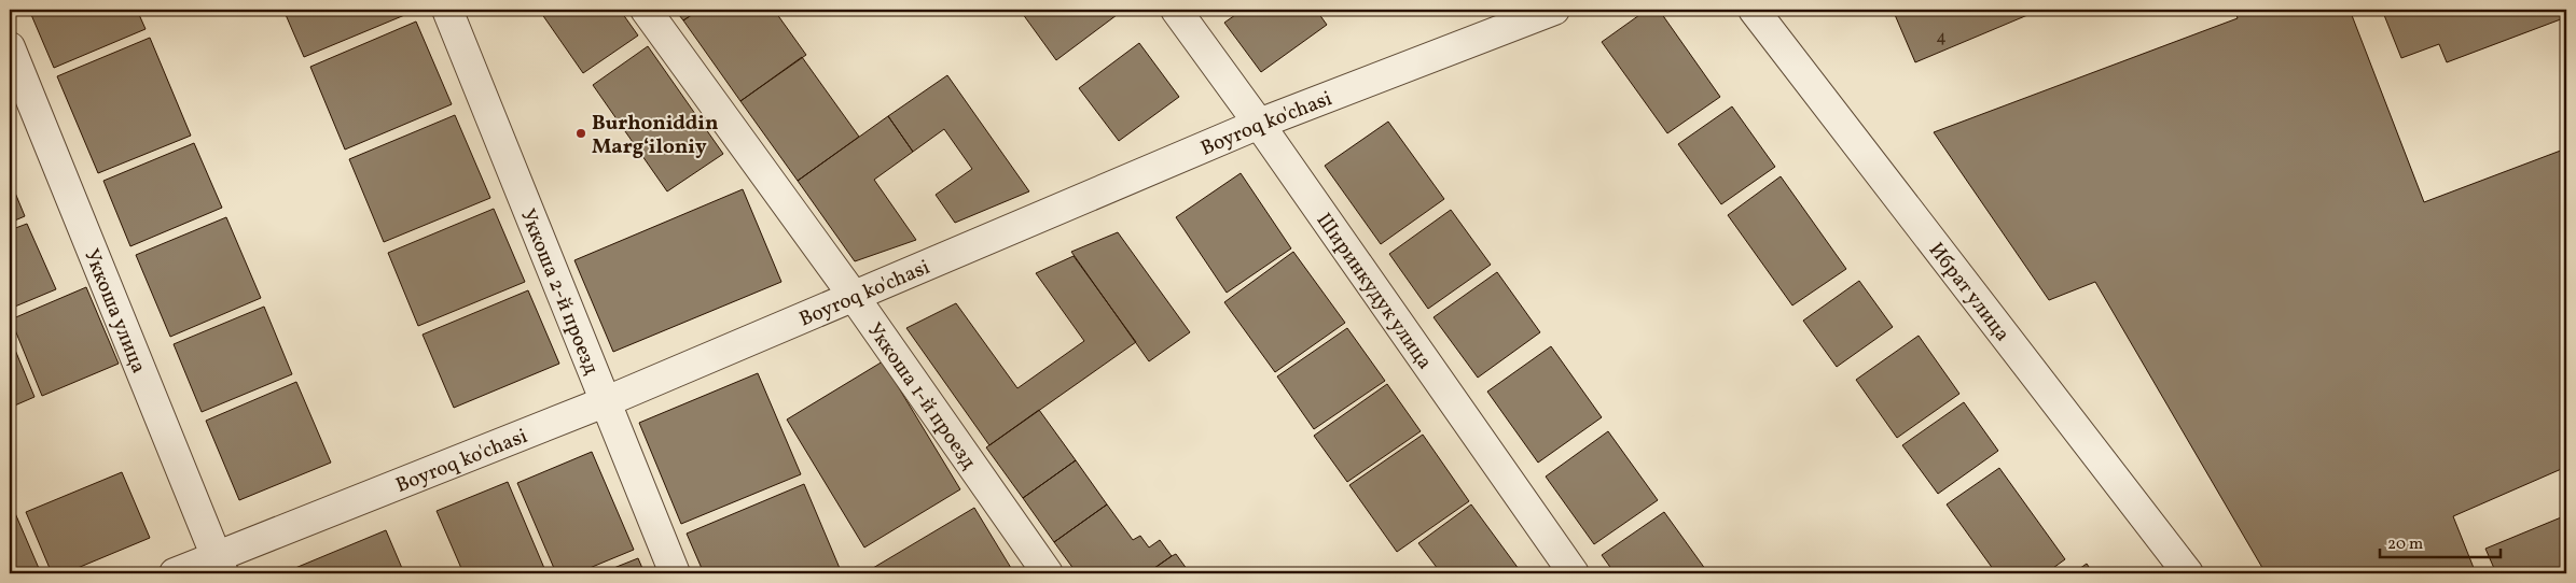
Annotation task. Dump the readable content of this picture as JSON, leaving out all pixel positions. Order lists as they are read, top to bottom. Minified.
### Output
{"streets":{"street":["Boyroq ko'chasi","Ширинкудук улица","Уккоша 2-й проезд","Ибрат улица","Уккоша улица","Уккоша 1-й проезд"]},"crossings":[["Boyroq ko'chasi","Ширинкудук улица"],["Boyroq ko'chasi","Уккоша 2-й проезд"],["Boyroq ko'chasi","Уккоша улица"],["Boyroq ko'chasi","Уккоша 1-й проезд"]],"places":["Burhoniddin Marg‘iloniy"],"house_numbers":["4"],"scale_bar":"20 m"}
